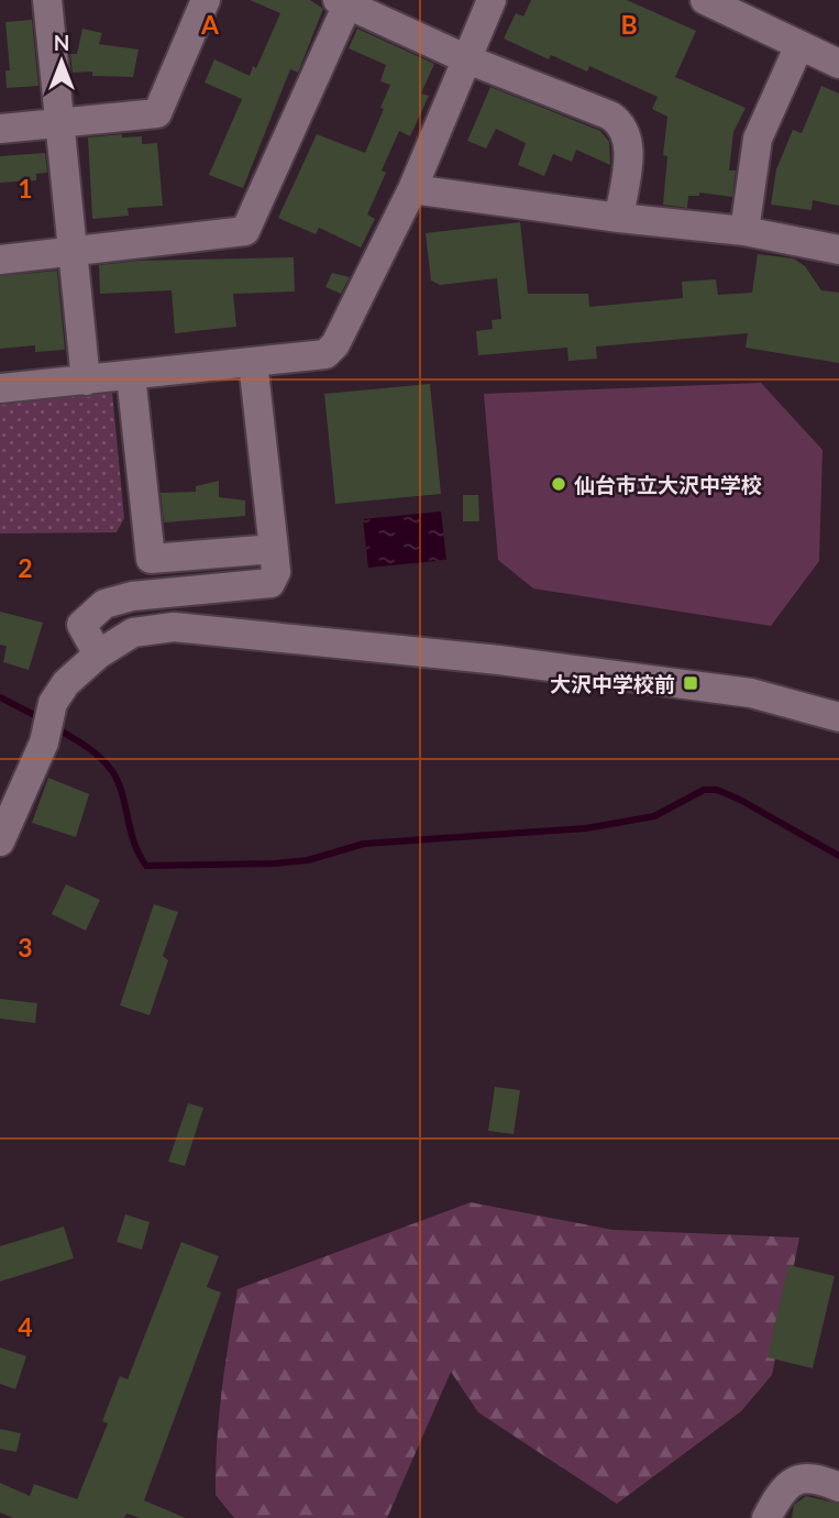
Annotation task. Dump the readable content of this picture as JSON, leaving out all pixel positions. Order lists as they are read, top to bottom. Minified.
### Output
{"places":{"other":["仙台市立大沢中学校"],"transit":["大沢中学校前"]},"north":"top","grid":{"columns":["A","B"],"rows":["1","2","3","4"]}}
